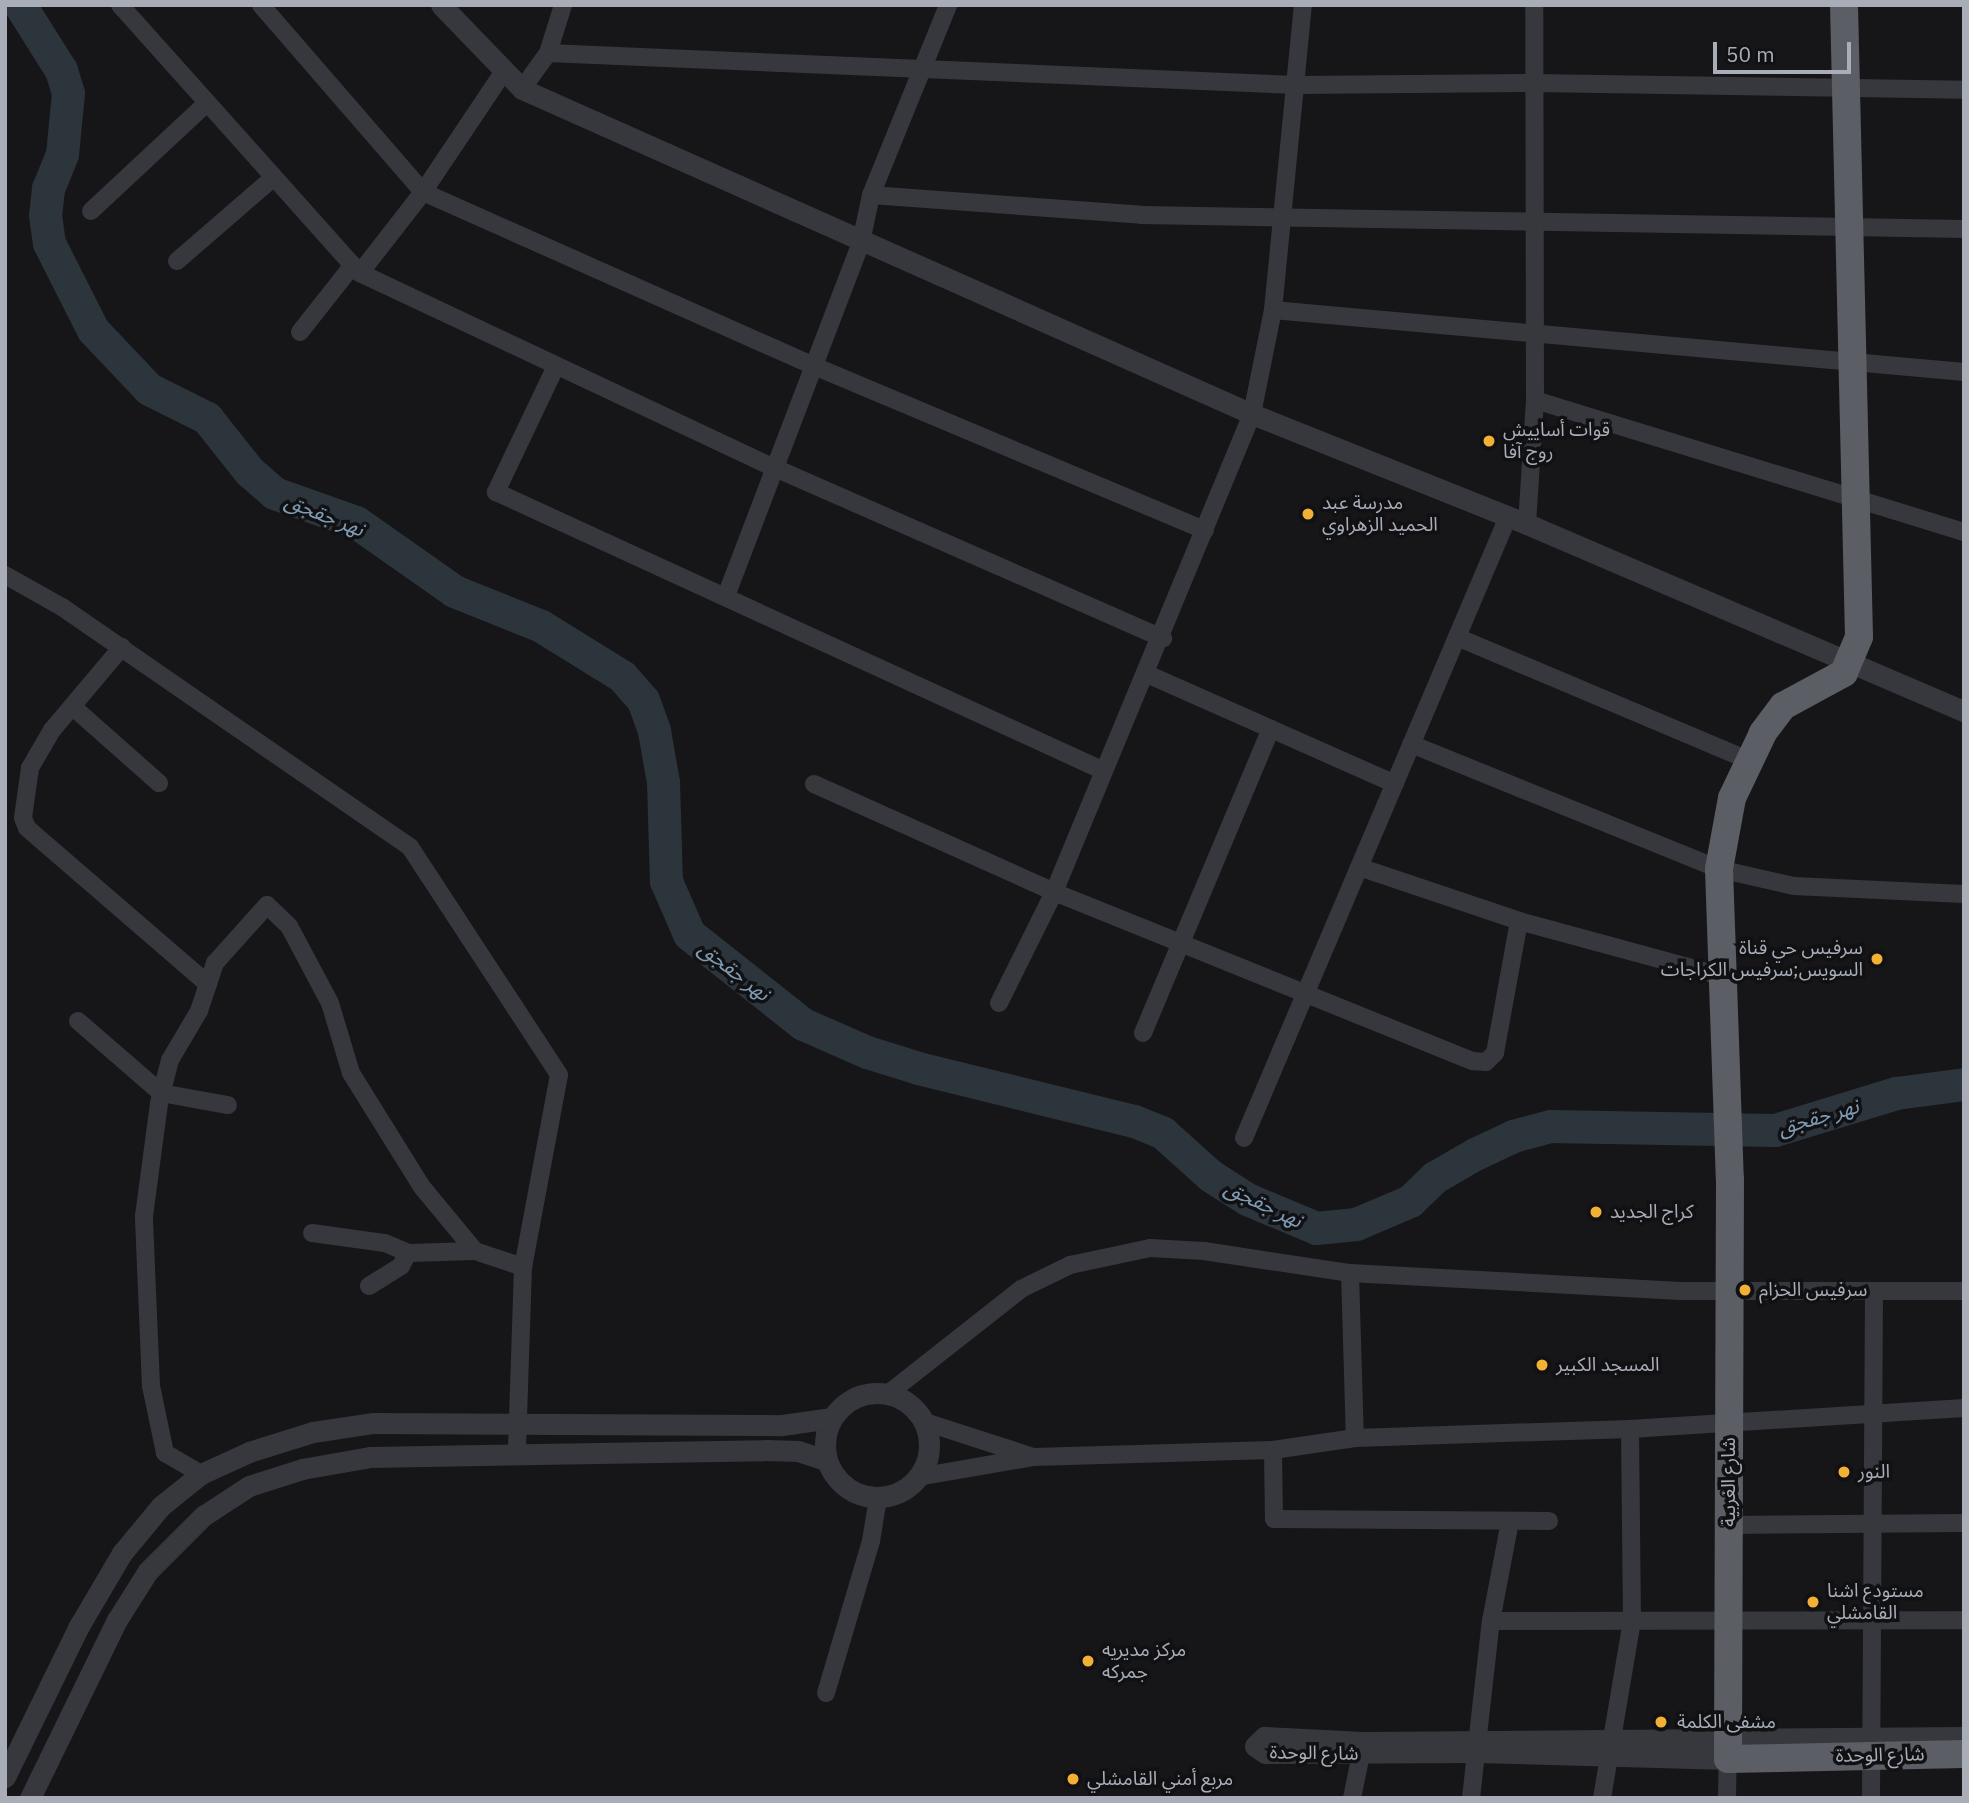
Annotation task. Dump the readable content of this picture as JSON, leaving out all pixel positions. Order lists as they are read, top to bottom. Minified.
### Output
{"streets":{"highway":["شارع الغربية","شارع الوحدة"]},"crossings":[["شارع الغربية","شارع الوحدة"]],"water":["نهر جقجق"],"places":["قوات أساييش روج آفا","مدرسة عبد الحميد الزهراوي","سرفيس حي قناة السويس;سرفيس الكراجات","كراج الجديد","سرفيس الحزام","المسجد الكبير","النور","مستودع اشنا القامشلي","مركز مديريه جمركه","مشفى الكلمة","مربع أمني القامشلي"],"scale_bar":"50 m"}
